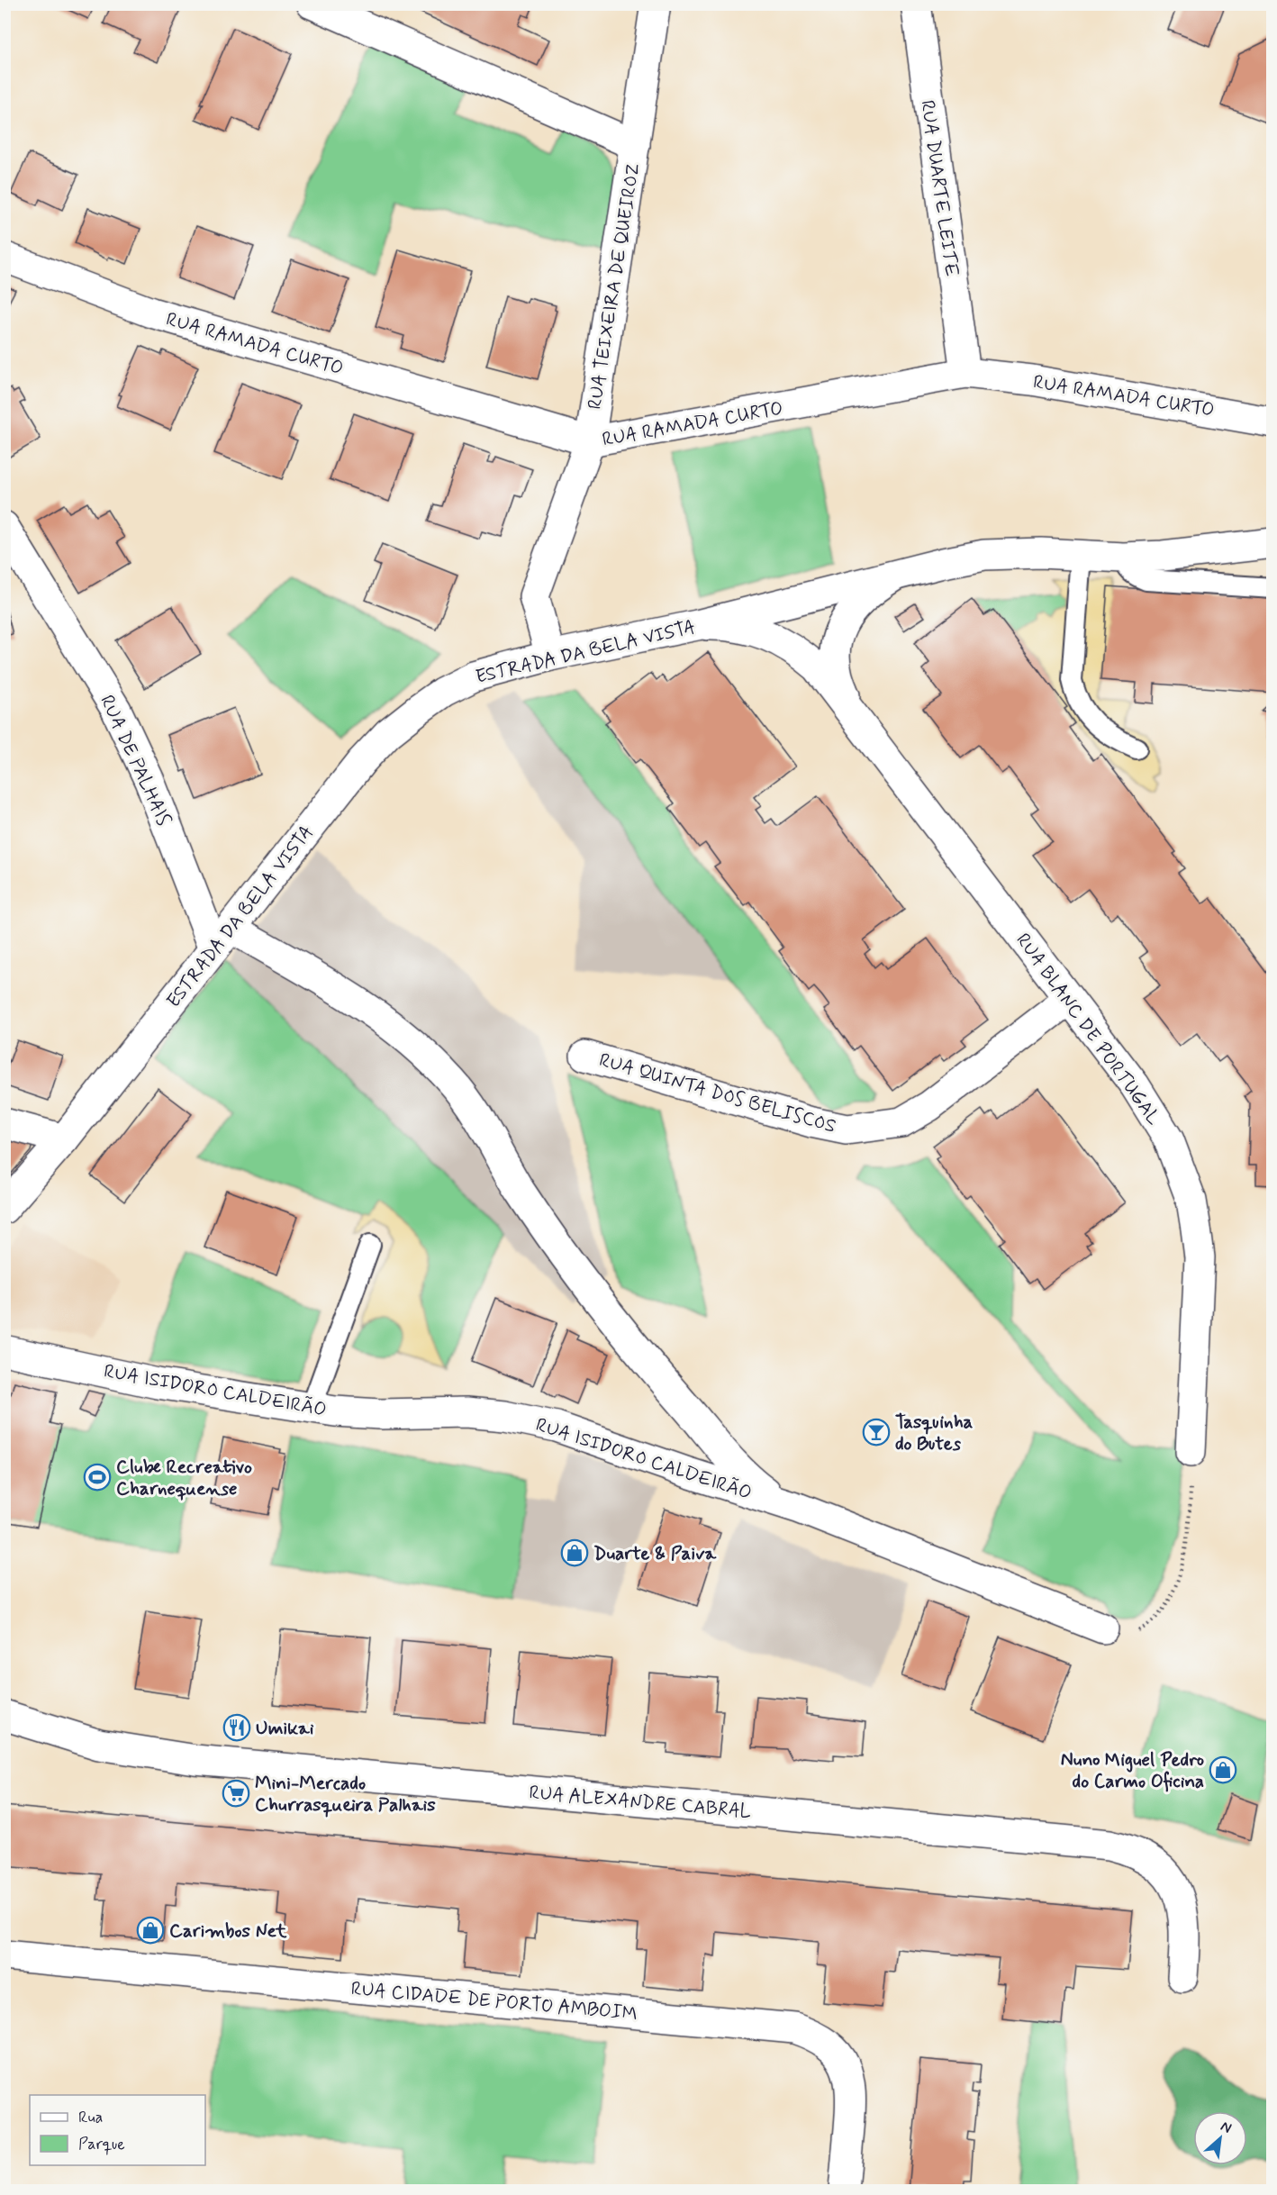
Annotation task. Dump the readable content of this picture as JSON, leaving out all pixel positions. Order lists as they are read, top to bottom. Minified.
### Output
{"streets":{"street":["RUA DUARTE LEITE","RUA TEIXEIRA DE QUEIROZ","RUA RAMADA CURTO","ESTRADA DA BELA VISTA","RUA DE PALHAIS","RUA BLANC DE PORTUGAL","RUA QUINTA DOS BELISCOS","RUA ISIDORO CALDEIRÃO","RUA ALEXANDRE CABRAL","RUA CIDADE DE PORTO AMBOIM"]},"crossings":[["RUA DUARTE LEITE","RUA RAMADA CURTO"],["RUA TEIXEIRA DE QUEIROZ","RUA RAMADA CURTO"],["RUA TEIXEIRA DE QUEIROZ","ESTRADA DA BELA VISTA"],["ESTRADA DA BELA VISTA","RUA DE PALHAIS"],["ESTRADA DA BELA VISTA","RUA BLANC DE PORTUGAL"],["RUA BLANC DE PORTUGAL","RUA QUINTA DOS BELISCOS"]],"places":{"bar":["Tasquinha do Butes"],"sports":["Clube Recreativo Charnequense"],"shop":["Duarte & Paiva","Nuno Miguel Pedro do Carmo Oficina","Carimbos Net"],"restaurant":["Umikai"],"supermarket":["Mini-Mercado Churrasqueira Palhais"]},"legend":["Rua","Parque"],"north":"top right"}
